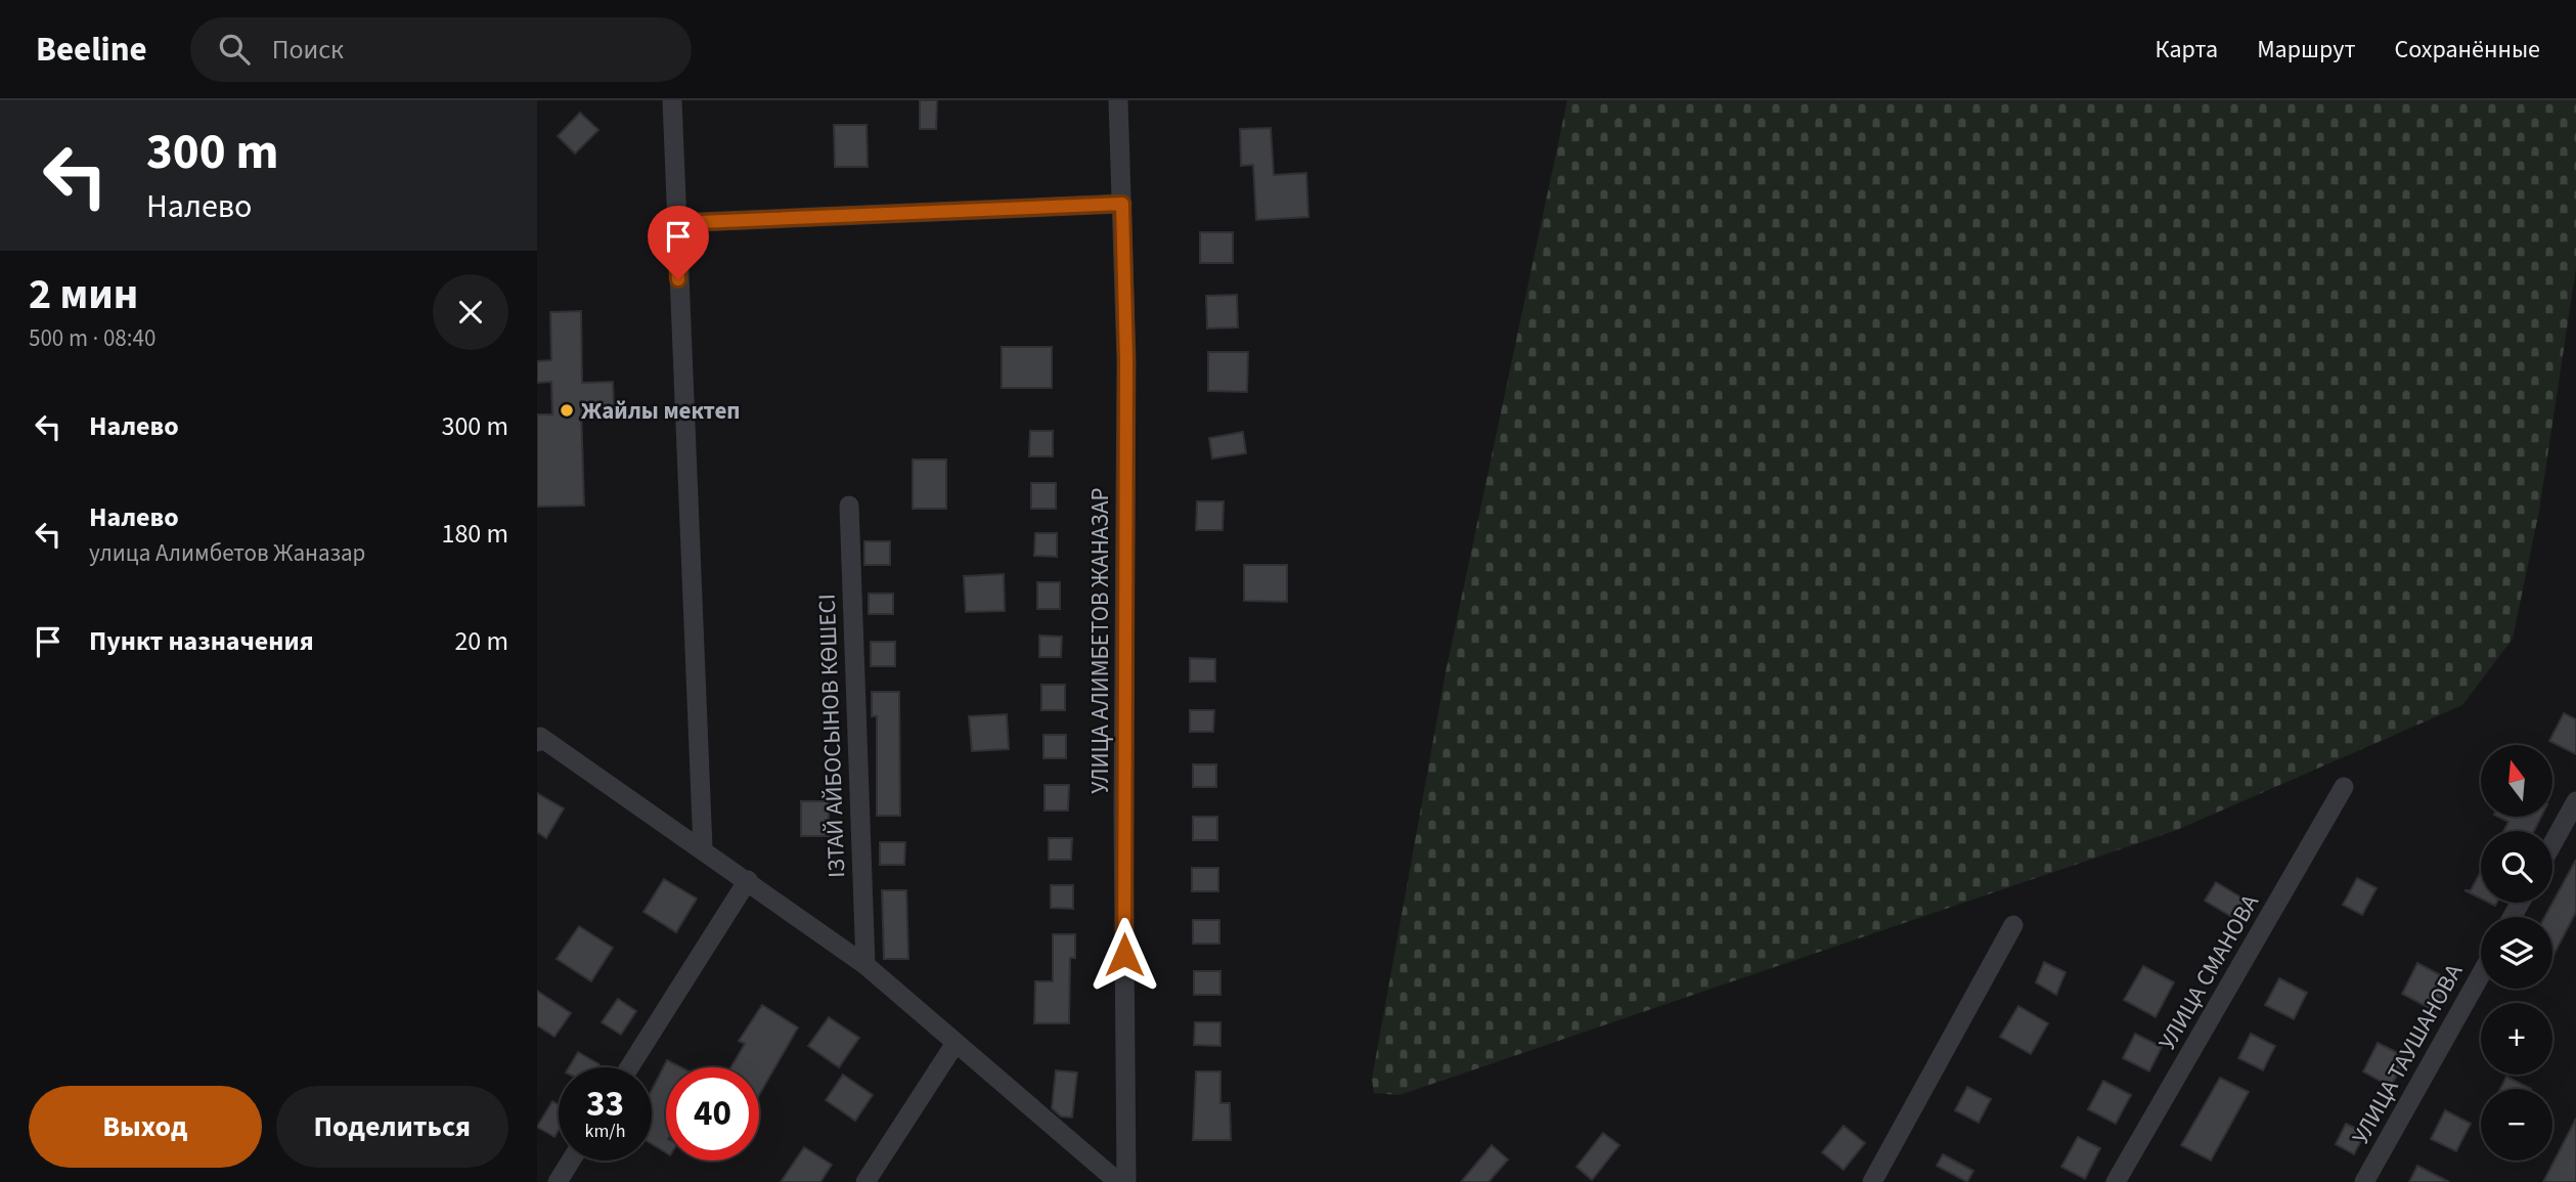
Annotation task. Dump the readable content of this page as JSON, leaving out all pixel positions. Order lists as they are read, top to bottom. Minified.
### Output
{"streets":{"street":["УЛИЦА АЛИМБЕТОВ ЖАНАЗАР","ІЗТАЙ АЙБОСЫНОВ КӨШЕСІ","УЛИЦА СМАНОВА","УЛИЦА ТАУШАНОВА"]},"places":["Жайлы мектеп"],"north":"top","page":{"header":"Beeline","search":"Поиск","nav":["Карта","Маршрут","Сохранённые"],"turn":["300 m","Налево"],"heading":["2 мин","500 m · 08:40"],"list":[{"name":"Налево","value":"300 m"},{"name":"Налево","note":"улица Алимбетов Жаназар","value":"180 m"},{"name":"Пункт назначения","value":"20 m"}],"map_buttons":["+","−"],"speed":"33 km/h","limit":"40","buttons":["Выход","Поделиться"]}}
